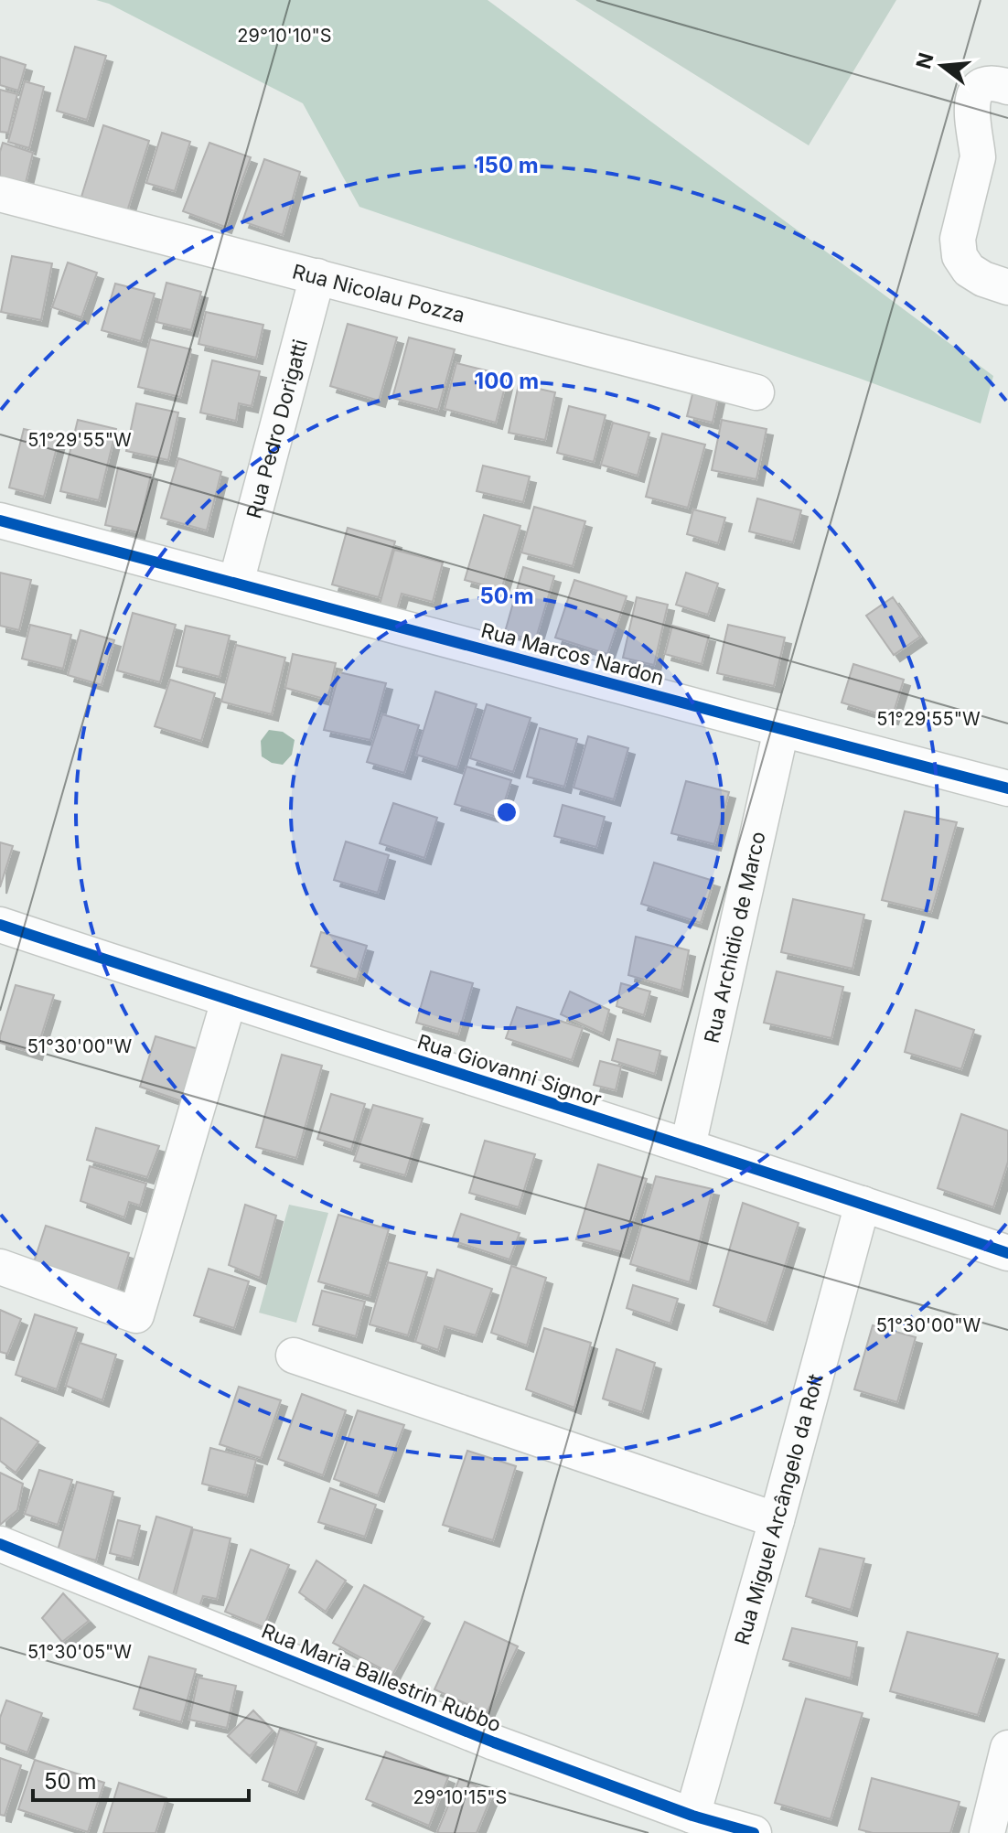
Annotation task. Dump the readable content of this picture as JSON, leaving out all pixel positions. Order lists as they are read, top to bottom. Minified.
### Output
{"streets":{"street":["Rua Nicolau Pozza","Rua Pedro Dorigatti","Rua Marcos Nardon","Rua Archidio de Marco","Rua Giovanni Signor","Rua Miguel Arcângelo da Rolt","Rua Maria Ballestrin Rubbo"]},"crossings":[["Rua Nicolau Pozza","Rua Pedro Dorigatti"],["Rua Pedro Dorigatti","Rua Marcos Nardon"],["Rua Marcos Nardon","Rua Archidio de Marco"],["Rua Archidio de Marco","Rua Giovanni Signor"],["Rua Giovanni Signor","Rua Miguel Arcângelo da Rolt"],["Rua Miguel Arcângelo da Rolt","Rua Maria Ballestrin Rubbo"]],"scale_bar":"50 m","north":"left","coordinates":["29°10'10\"S","51°29'55\"W","51°30'00\"W","51°30'05\"W","29°10'15\"S"],"rings":["150 m","100 m","50 m"]}
